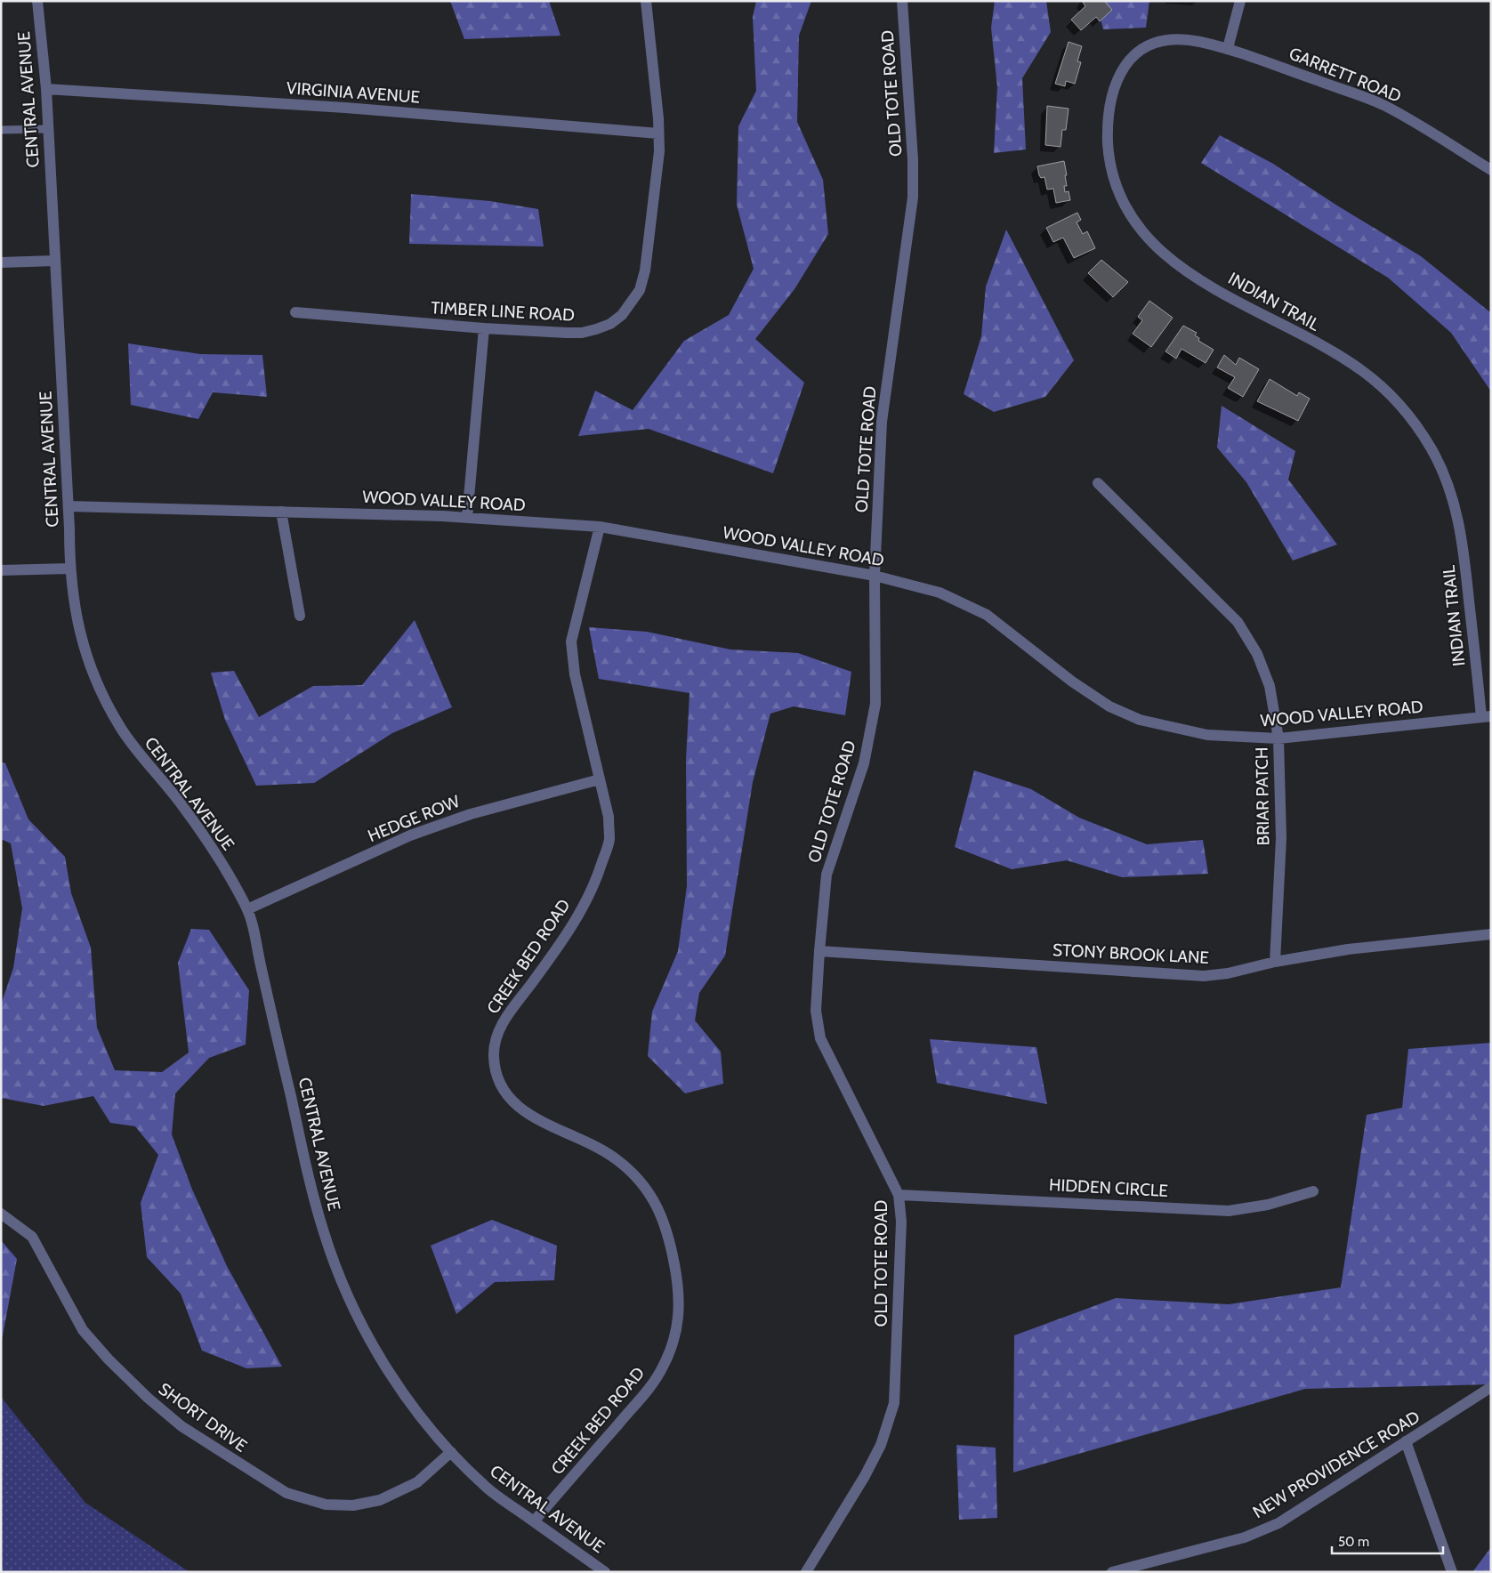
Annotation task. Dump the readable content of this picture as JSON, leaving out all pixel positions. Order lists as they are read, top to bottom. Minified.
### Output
{"streets":{"street":["GARRETT ROAD","VIRGINIA AVENUE","OLD TOTE ROAD","CENTRAL AVENUE","INDIAN TRAIL","TIMBER LINE ROAD","WOOD VALLEY ROAD","BRIAR PATCH","HEDGE ROW","STONY BROOK LANE","CREEK BED ROAD","HIDDEN CIRCLE","SHORT DRIVE","NEW PROVIDENCE ROAD"]},"crossings":[["GARRETT ROAD","INDIAN TRAIL"],["VIRGINIA AVENUE","CENTRAL AVENUE"],["VIRGINIA AVENUE","TIMBER LINE ROAD"],["OLD TOTE ROAD","WOOD VALLEY ROAD"],["OLD TOTE ROAD","STONY BROOK LANE"],["OLD TOTE ROAD","HIDDEN CIRCLE"],["CENTRAL AVENUE","WOOD VALLEY ROAD"],["CENTRAL AVENUE","HEDGE ROW"],["CENTRAL AVENUE","CREEK BED ROAD"],["CENTRAL AVENUE","SHORT DRIVE"],["INDIAN TRAIL","WOOD VALLEY ROAD"],["WOOD VALLEY ROAD","BRIAR PATCH"],["WOOD VALLEY ROAD","CREEK BED ROAD"],["BRIAR PATCH","STONY BROOK LANE"],["HEDGE ROW","CREEK BED ROAD"]],"scale_bar":"50 m"}
